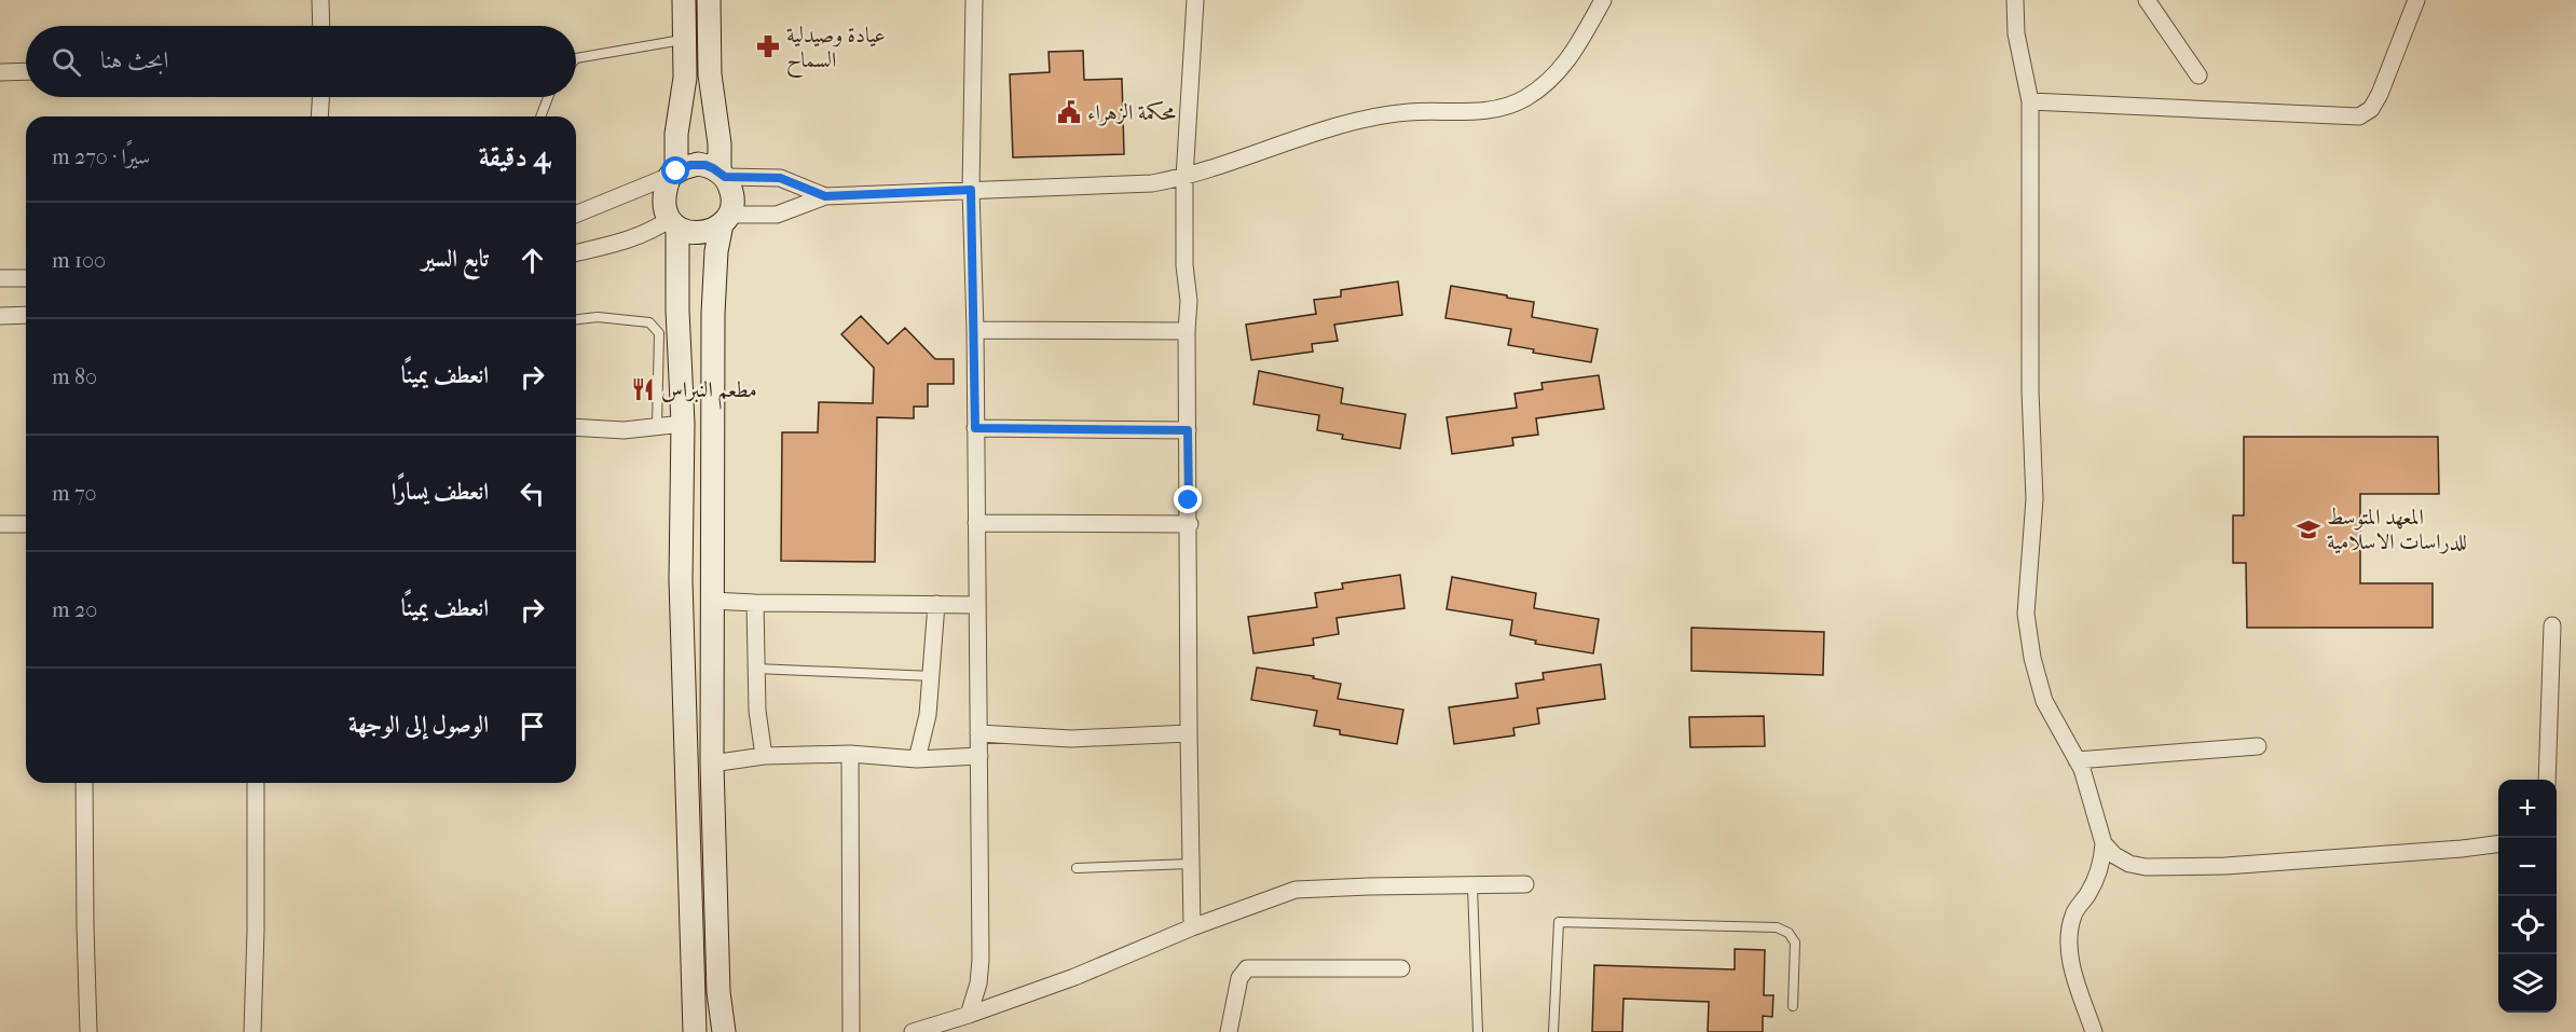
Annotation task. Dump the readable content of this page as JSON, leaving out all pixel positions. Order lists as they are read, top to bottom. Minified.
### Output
{"places":{"pharmacy":["عيادة وصيدلية السماح"],"public building":["محكمة الزهراء"],"restaurant":["مطعم النبراس"],"school or university":["المعهد المتوسط للدراسات الاسلامية"]},"page":{"search":"ابحث هنا","heading":["4 دقيقة","سيرًا · 270 m"],"list":[["تابع السير","100 m"],["انعطف يمينًا","80 m"],["انعطف يسارًا","70 m"],["انعطف يمينًا","20 m"],"الوصول إلى الوجهة"],"map_buttons":["+","−"]}}
